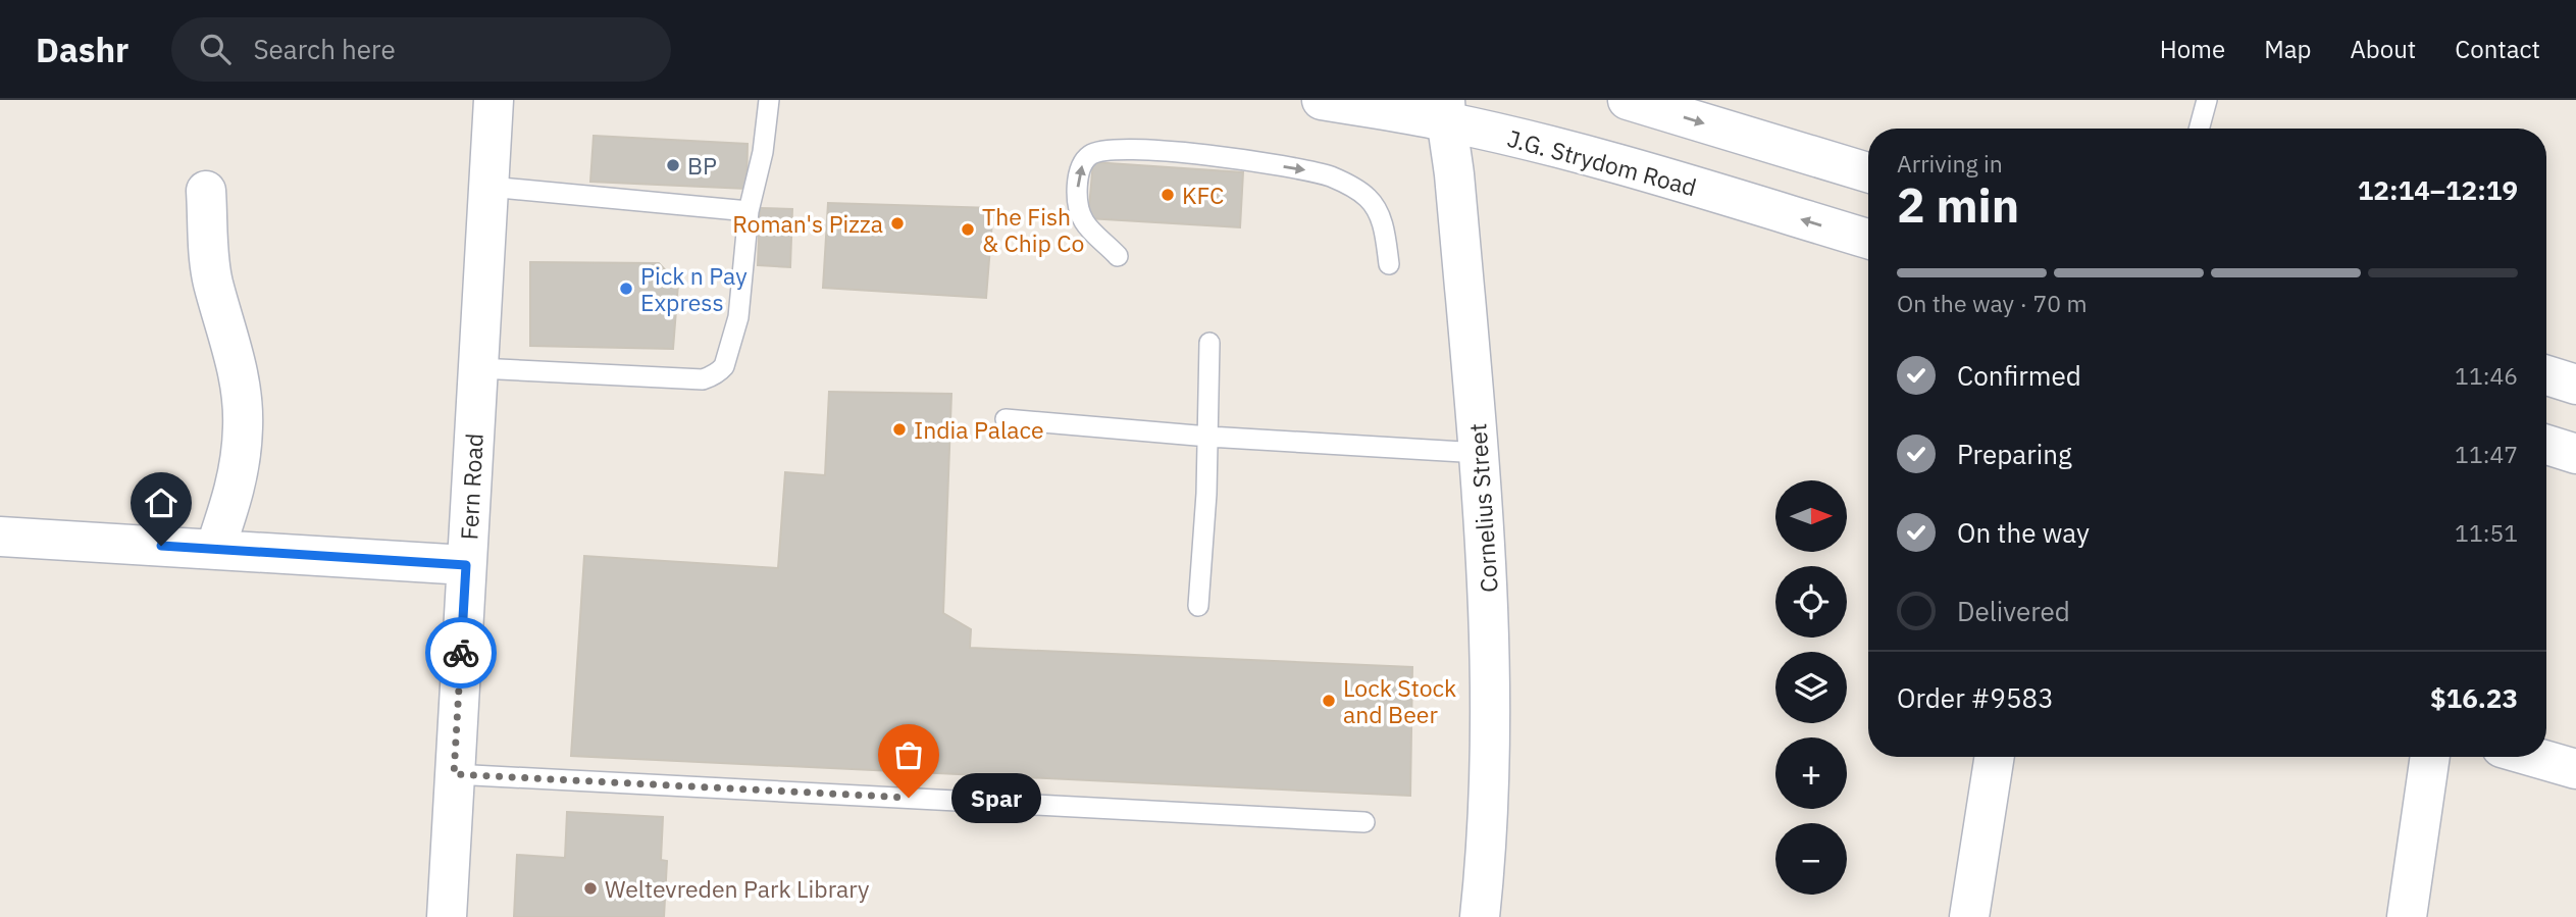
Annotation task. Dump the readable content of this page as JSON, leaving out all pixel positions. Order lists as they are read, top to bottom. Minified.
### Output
{"streets":{"street":["J.G. Strydom Road","Fern Road","Cornelius Street"]},"crossings":[["J.G. Strydom Road","Cornelius Street"]],"places":["BP","KFC","Roman's Pizza","The Fish & Chip Co","Pick n Pay Express","India Palace","Lock Stock and Beer","Spar","Weltevreden Park Library"],"north":"right","page":{"header":"Dashr","search":"Search here","nav":["Home","Map","About","Contact"],"heading":["2 min","Arriving in","12:14–12:19"],"panel":["Order #9583","$16.23"],"bar":"On the way · 70 m","list":[["Confirmed","11:46"],["Preparing","11:47"],["On the way","11:51"],"Delivered"],"map_buttons":["+","−"],"bubble":"Spar"}}
